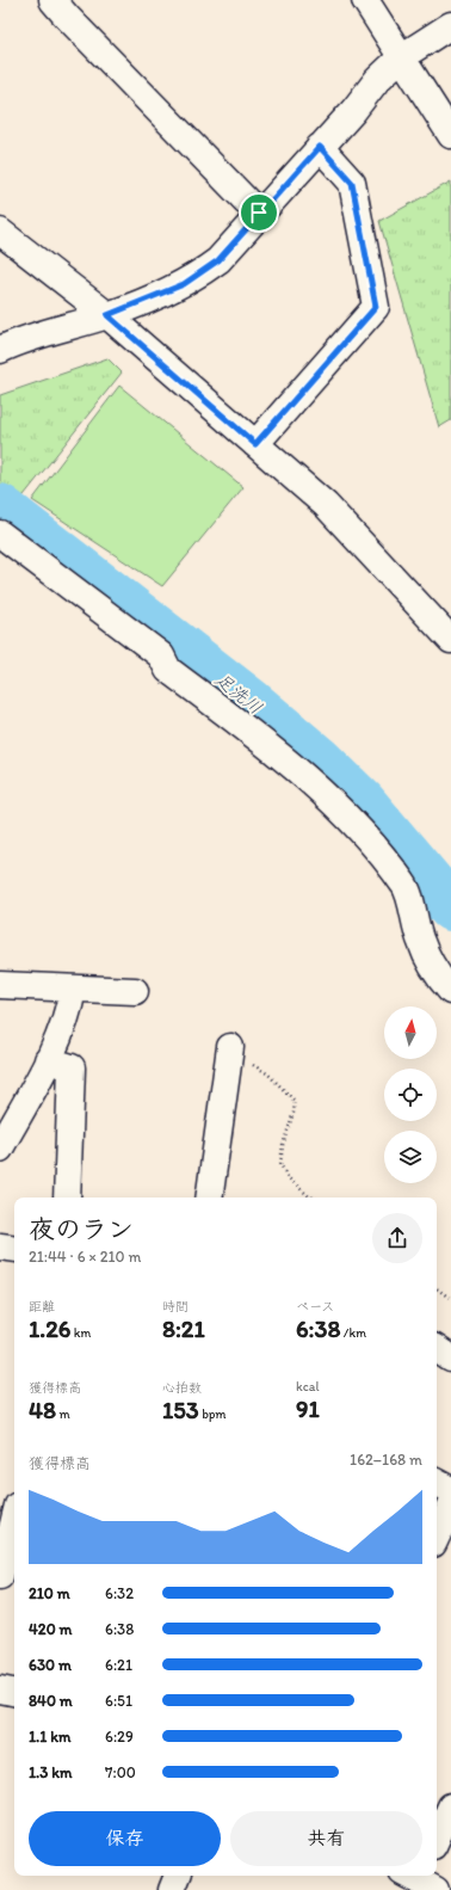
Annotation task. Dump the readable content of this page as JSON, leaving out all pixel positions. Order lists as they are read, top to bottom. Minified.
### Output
{"water":["足洗川"],"north":"top","page":{"heading":["夜のラン","21:44 · 6 × 210 m"],"stats":[["距離","1.26 km"],["時間","8:21"],["ペース","6:38 /km"],["獲得標高","48 m"],["心拍数","153 bpm"],["kcal","91"]],"chart":["獲得標高","162–168 m"],"list":[{"name":"210 m","note":"6:32"},{"name":"420 m","note":"6:38"},{"name":"630 m","note":"6:21"},{"name":"840 m","note":"6:51"},{"name":"1.1 km","note":"6:29"},{"name":"1.3 km","note":"7:00"}],"buttons":["保存","共有"]}}
